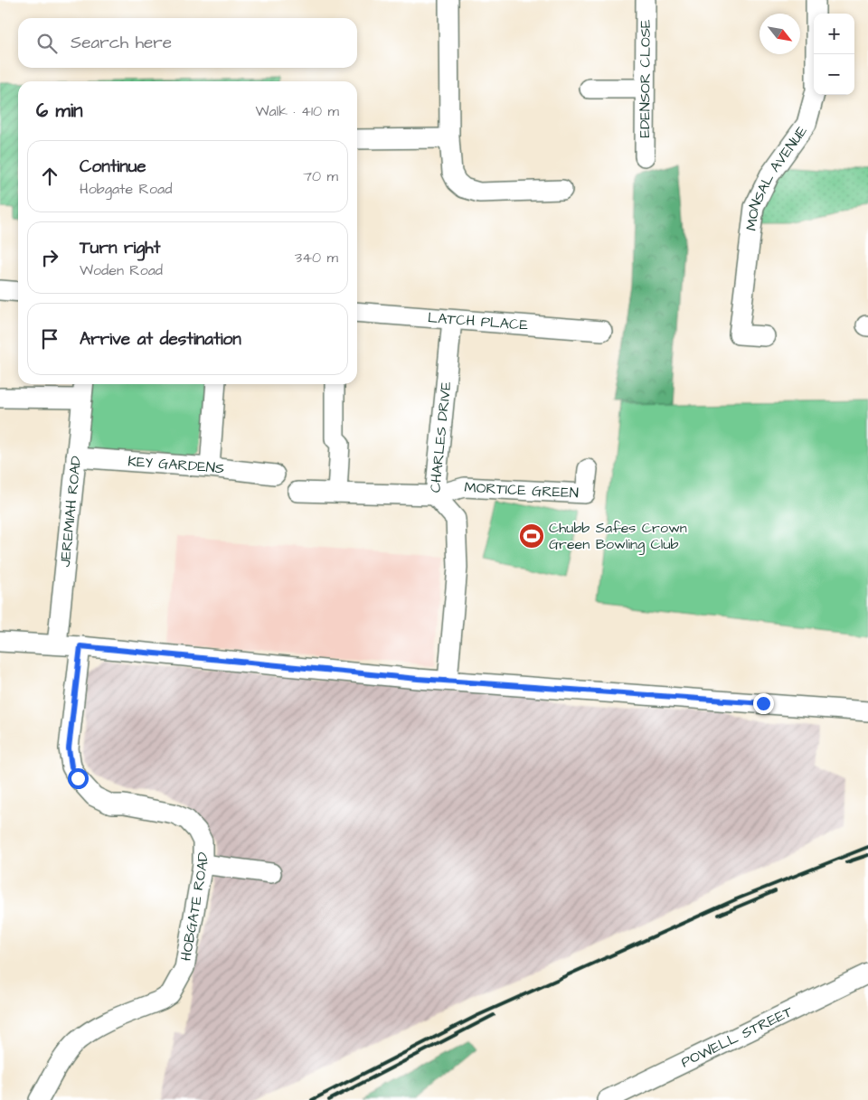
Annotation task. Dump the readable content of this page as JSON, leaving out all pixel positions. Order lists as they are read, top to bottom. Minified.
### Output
{"streets":{"street":["EDENSOR CLOSE","MONSAL AVENUE","LATCH PLACE","CHARLES DRIVE","KEY GARDENS","MORTICE GREEN","JEREMIAH ROAD","HOBGATE ROAD","POWELL STREET"]},"crossings":[["LATCH PLACE","CHARLES DRIVE"],["CHARLES DRIVE","MORTICE GREEN"],["KEY GARDENS","JEREMIAH ROAD"]],"places":{"sports":["Chubb Safes Crown Green Bowling Club"]},"north":"bottom right","page":{"map_buttons":["+","−"],"search":"Search here","heading":["6 min","Walk · 410 m"],"list":[["Continue","Hobgate Road","70 m"],["Turn right","Woden Road","340 m"],"Arrive at destination"]}}
